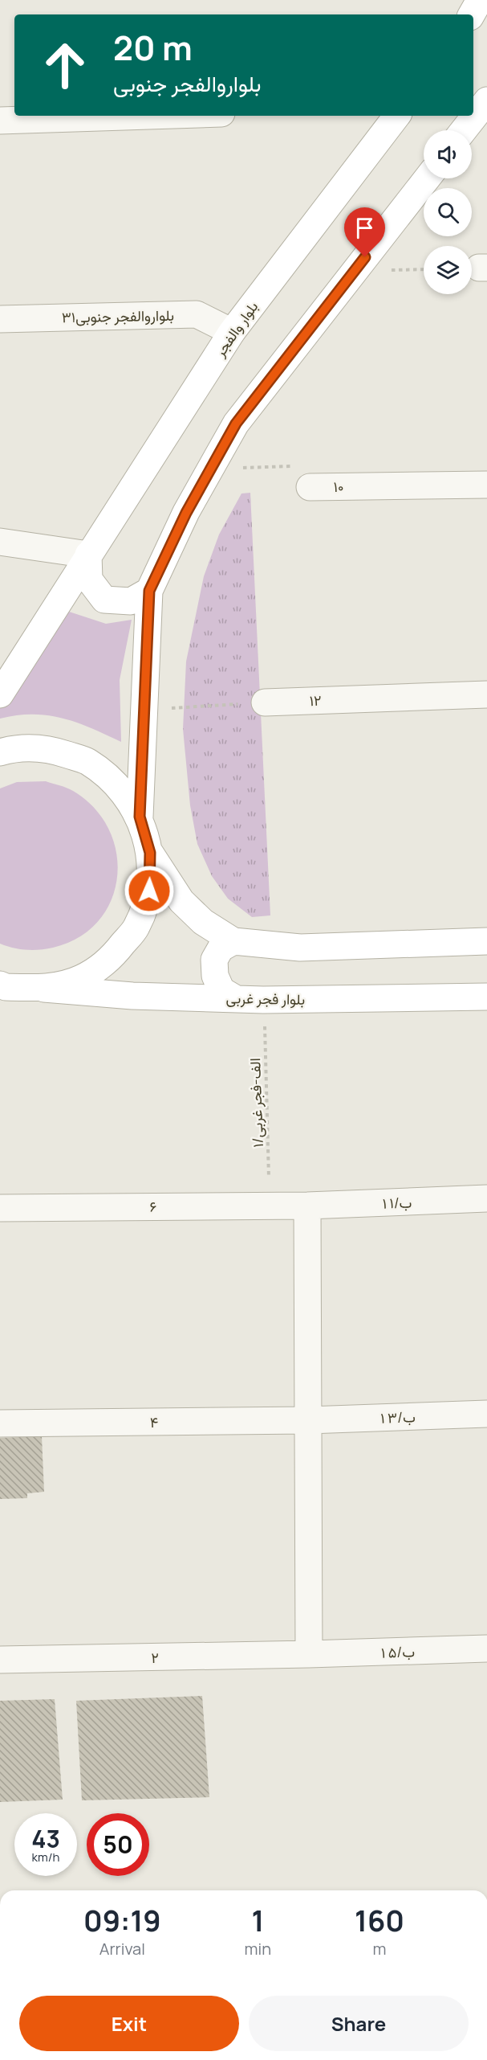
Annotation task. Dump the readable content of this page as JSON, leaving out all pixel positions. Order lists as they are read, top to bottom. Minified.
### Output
{"streets":{"main road":["بلوار والفجر","بلوار فجر غربی"],"street":["بلواروالفجر جنوبی۳۱","۱۰","۱۲","۱ ب/۱","۶","۱ ب/۳","۴","۱ ب/۵","۲"],"path":["۱/الف-فجر غربی"]},"crossings":[["بلواروالفجر جنوبی۳۱","بلوار والفجر"],["بلوار فجر غربی","۱/الف-فجر غربی"],["۱/الف-فجر غربی","۶"],["۱ ب/۱","۶"],["۱ ب/۳","۴"],["۱ ب/۵","۲"]],"page":{"turn":["20 m","بلواروالفجر جنوبی"],"speed":"43 km/h","limit":"50","eta":["09:19","Arrival","1","min","160","m"],"buttons":["Exit","Share"]}}
